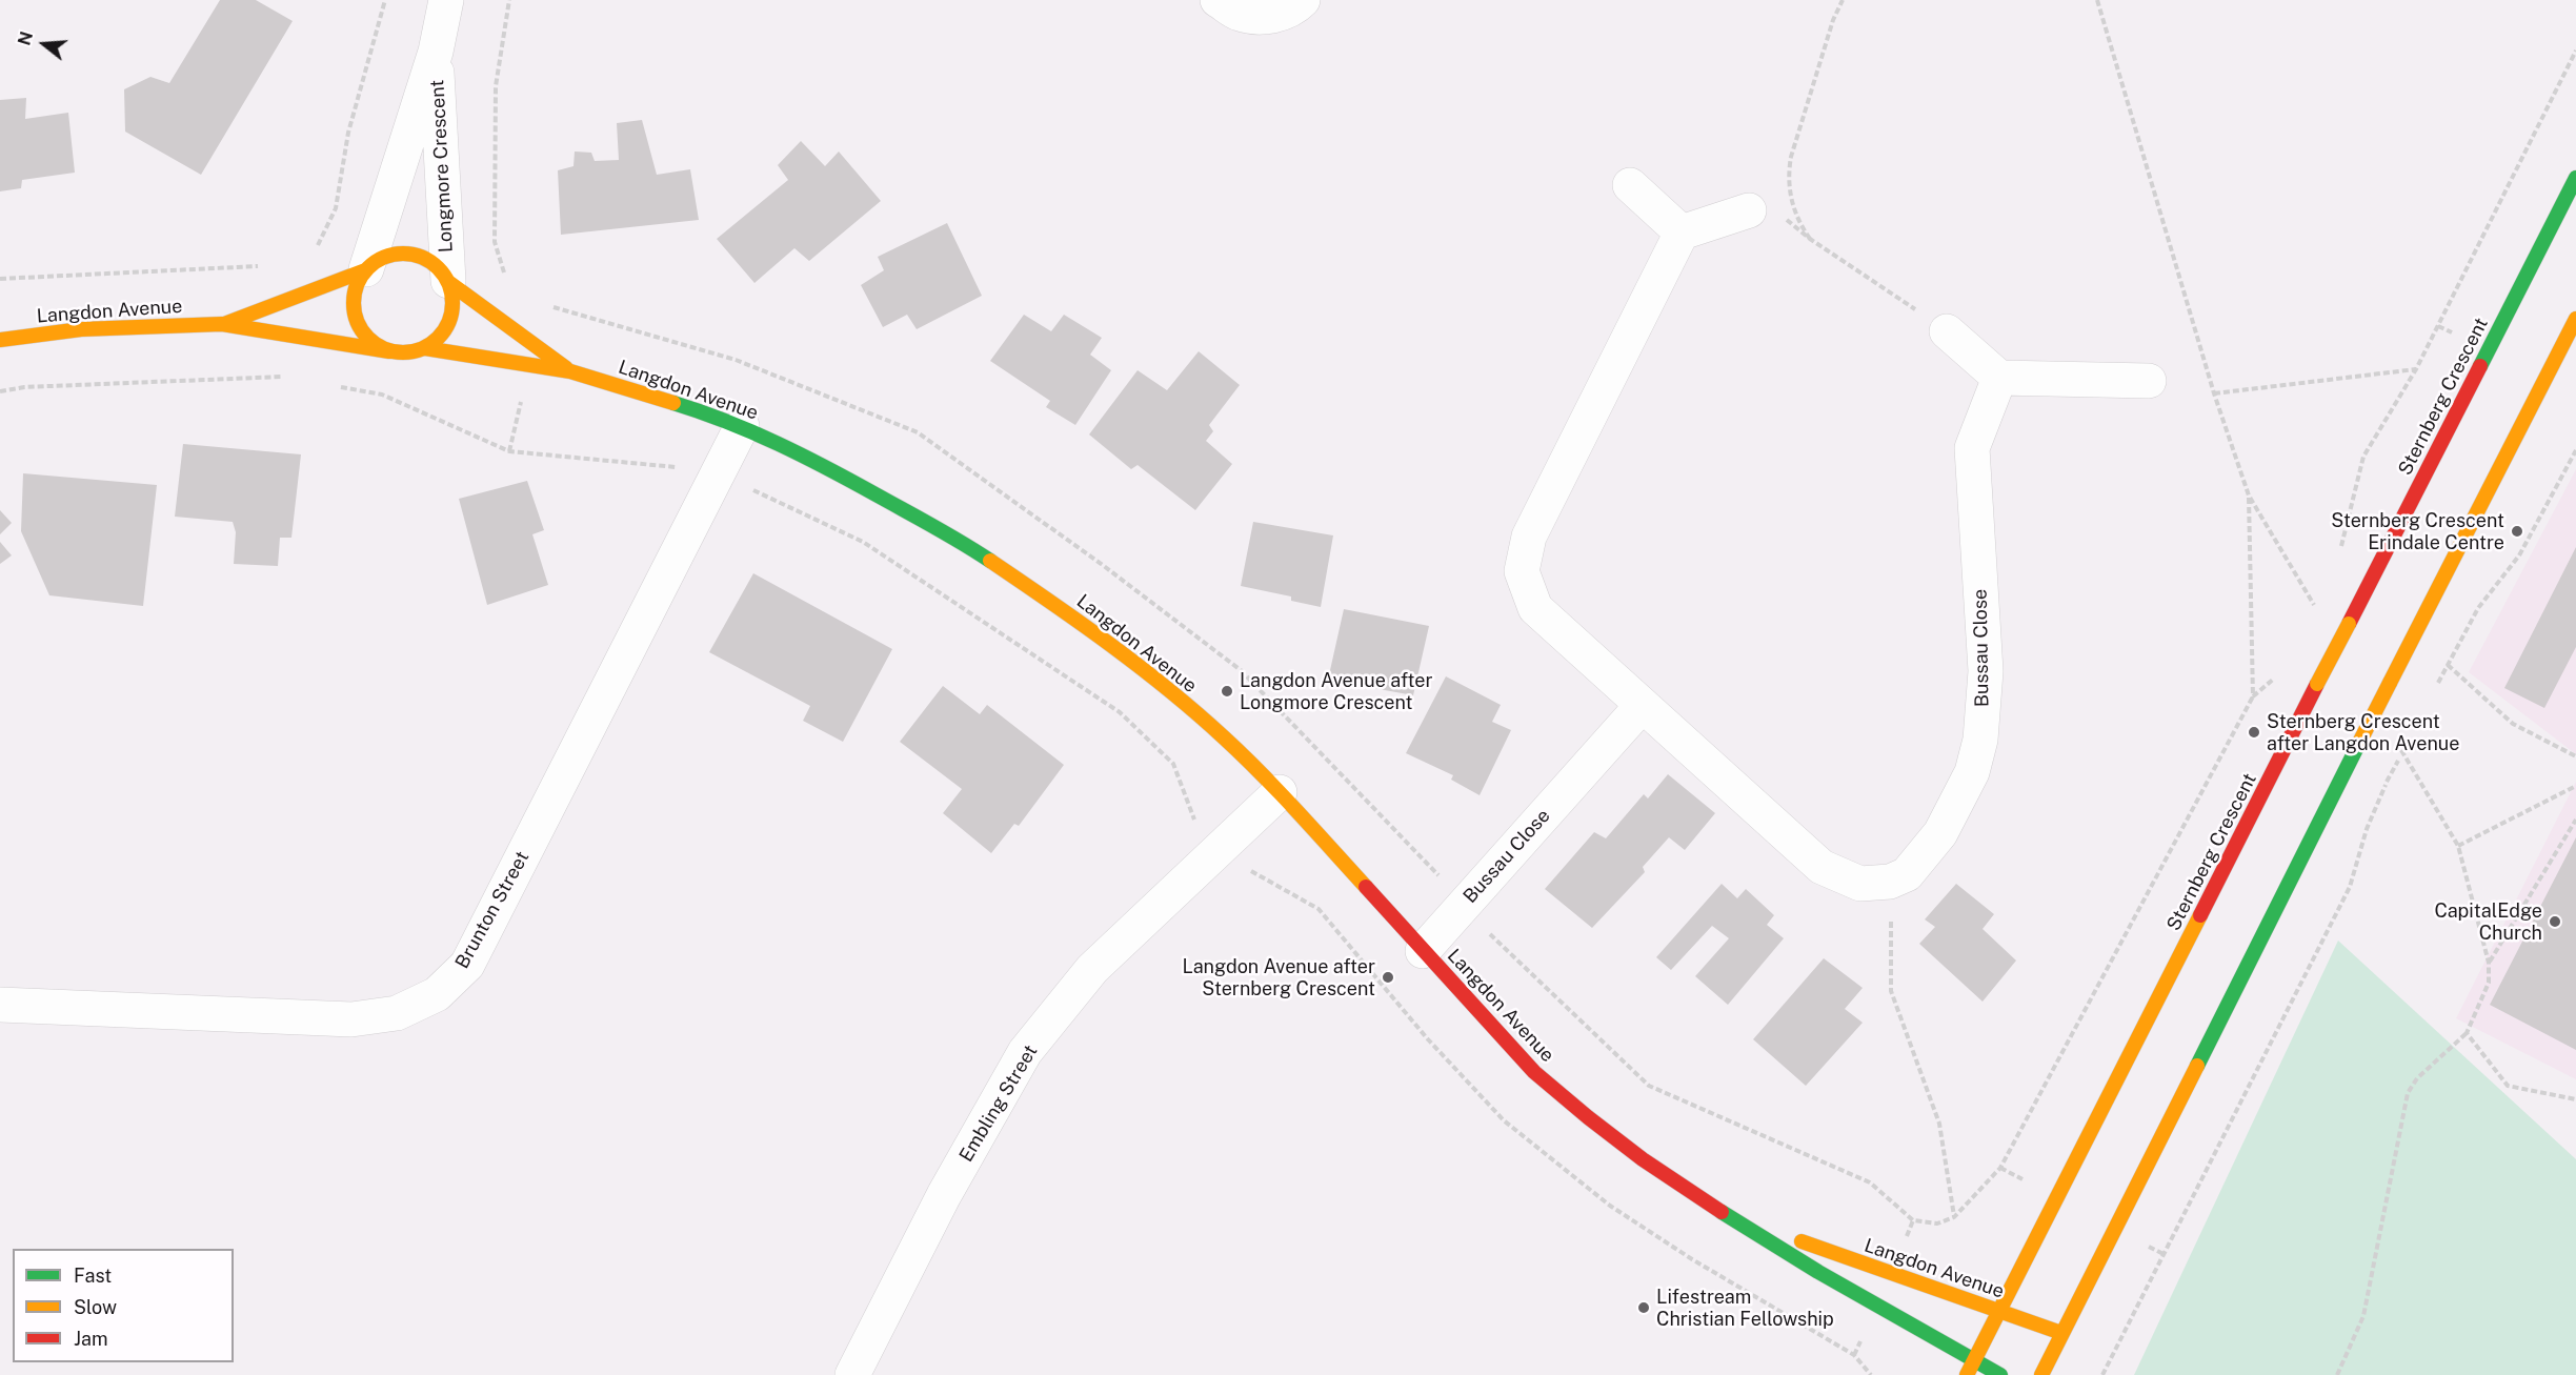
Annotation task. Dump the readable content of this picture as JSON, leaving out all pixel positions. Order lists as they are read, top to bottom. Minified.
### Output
{"streets":{"street":["Longmore Crescent","Langdon Avenue","Sternberg Crescent","Bussau Close","Brunton Street","Embling Street"]},"crossings":[["Longmore Crescent","Langdon Avenue"],["Langdon Avenue","Sternberg Crescent"],["Langdon Avenue","Bussau Close"],["Langdon Avenue","Brunton Street"],["Langdon Avenue","Embling Street"]],"places":["Sternberg Crescent Erindale Centre","Langdon Avenue after Longmore Crescent","Sternberg Crescent after Langdon Avenue","CapitalEdge Church","Langdon Avenue after Sternberg Crescent","Lifestream Christian Fellowship"],"legend":["Fast","Slow","Jam"],"north":"left"}
